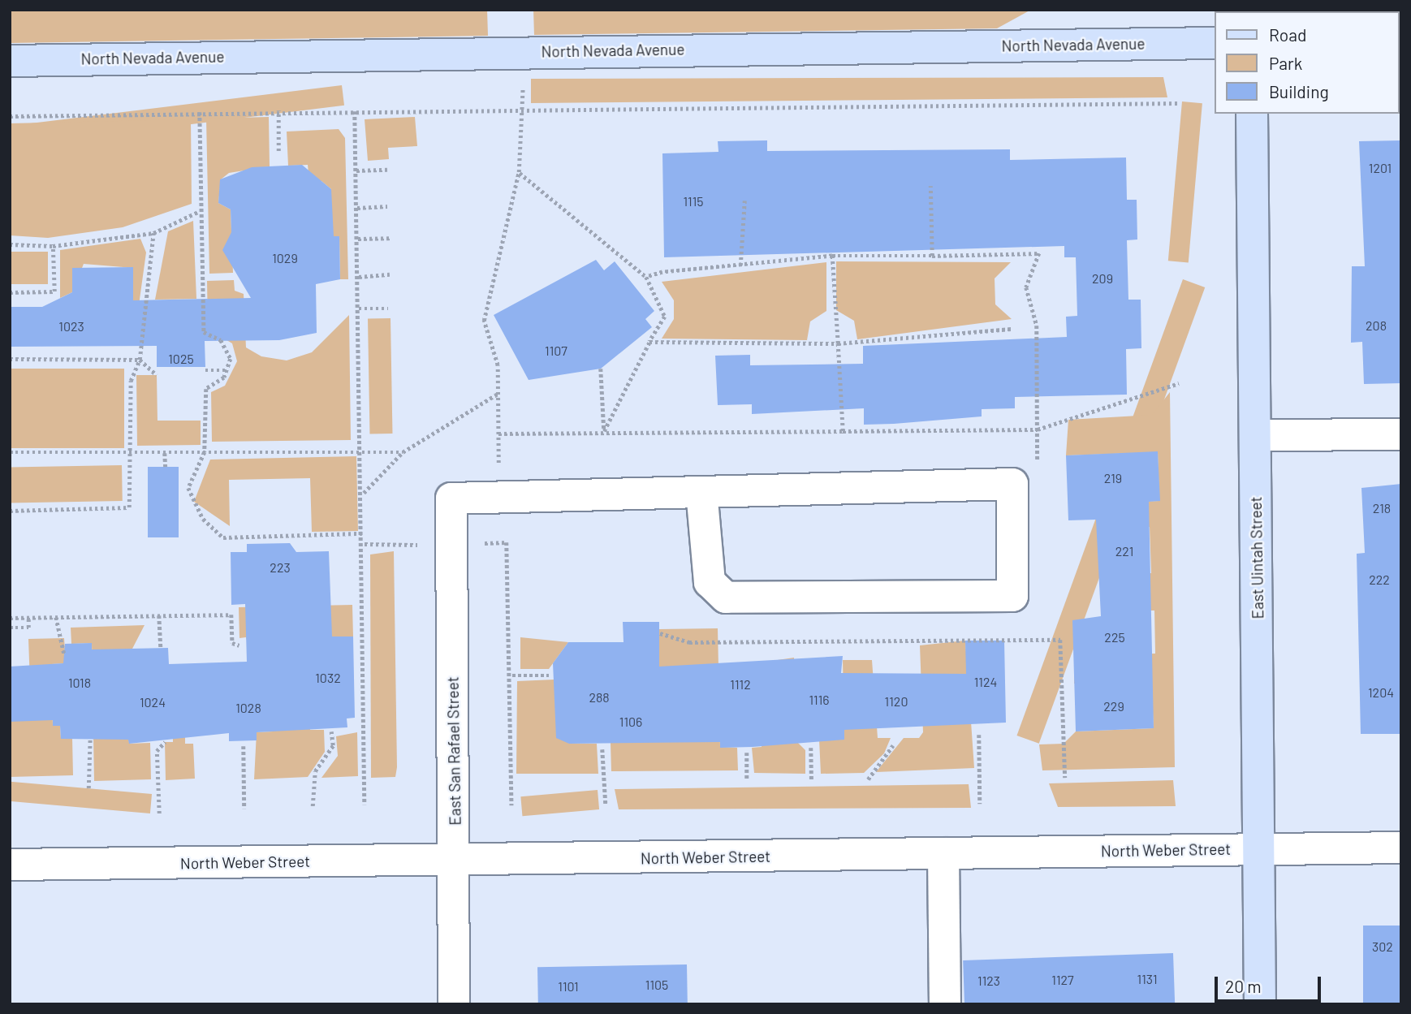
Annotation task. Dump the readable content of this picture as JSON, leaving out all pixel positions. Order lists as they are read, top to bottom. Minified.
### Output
{"streets":{"main road":["North Nevada Avenue","East Uintah Street"],"street":["East San Rafael Street","North Weber Street"]},"crossings":[["East Uintah Street","North Weber Street"],["East San Rafael Street","North Weber Street"]],"house_numbers":["1201","1115","1029","209","208","1023","1107","1025","219","218","221","223","222","225","1032","1124","1018","1112","1204","288","1116","1120","1024","229","1028","1106","302","1131","1127","1123","1105","1101"],"legend":["Road","Park","Building"],"scale_bar":"20 m"}
